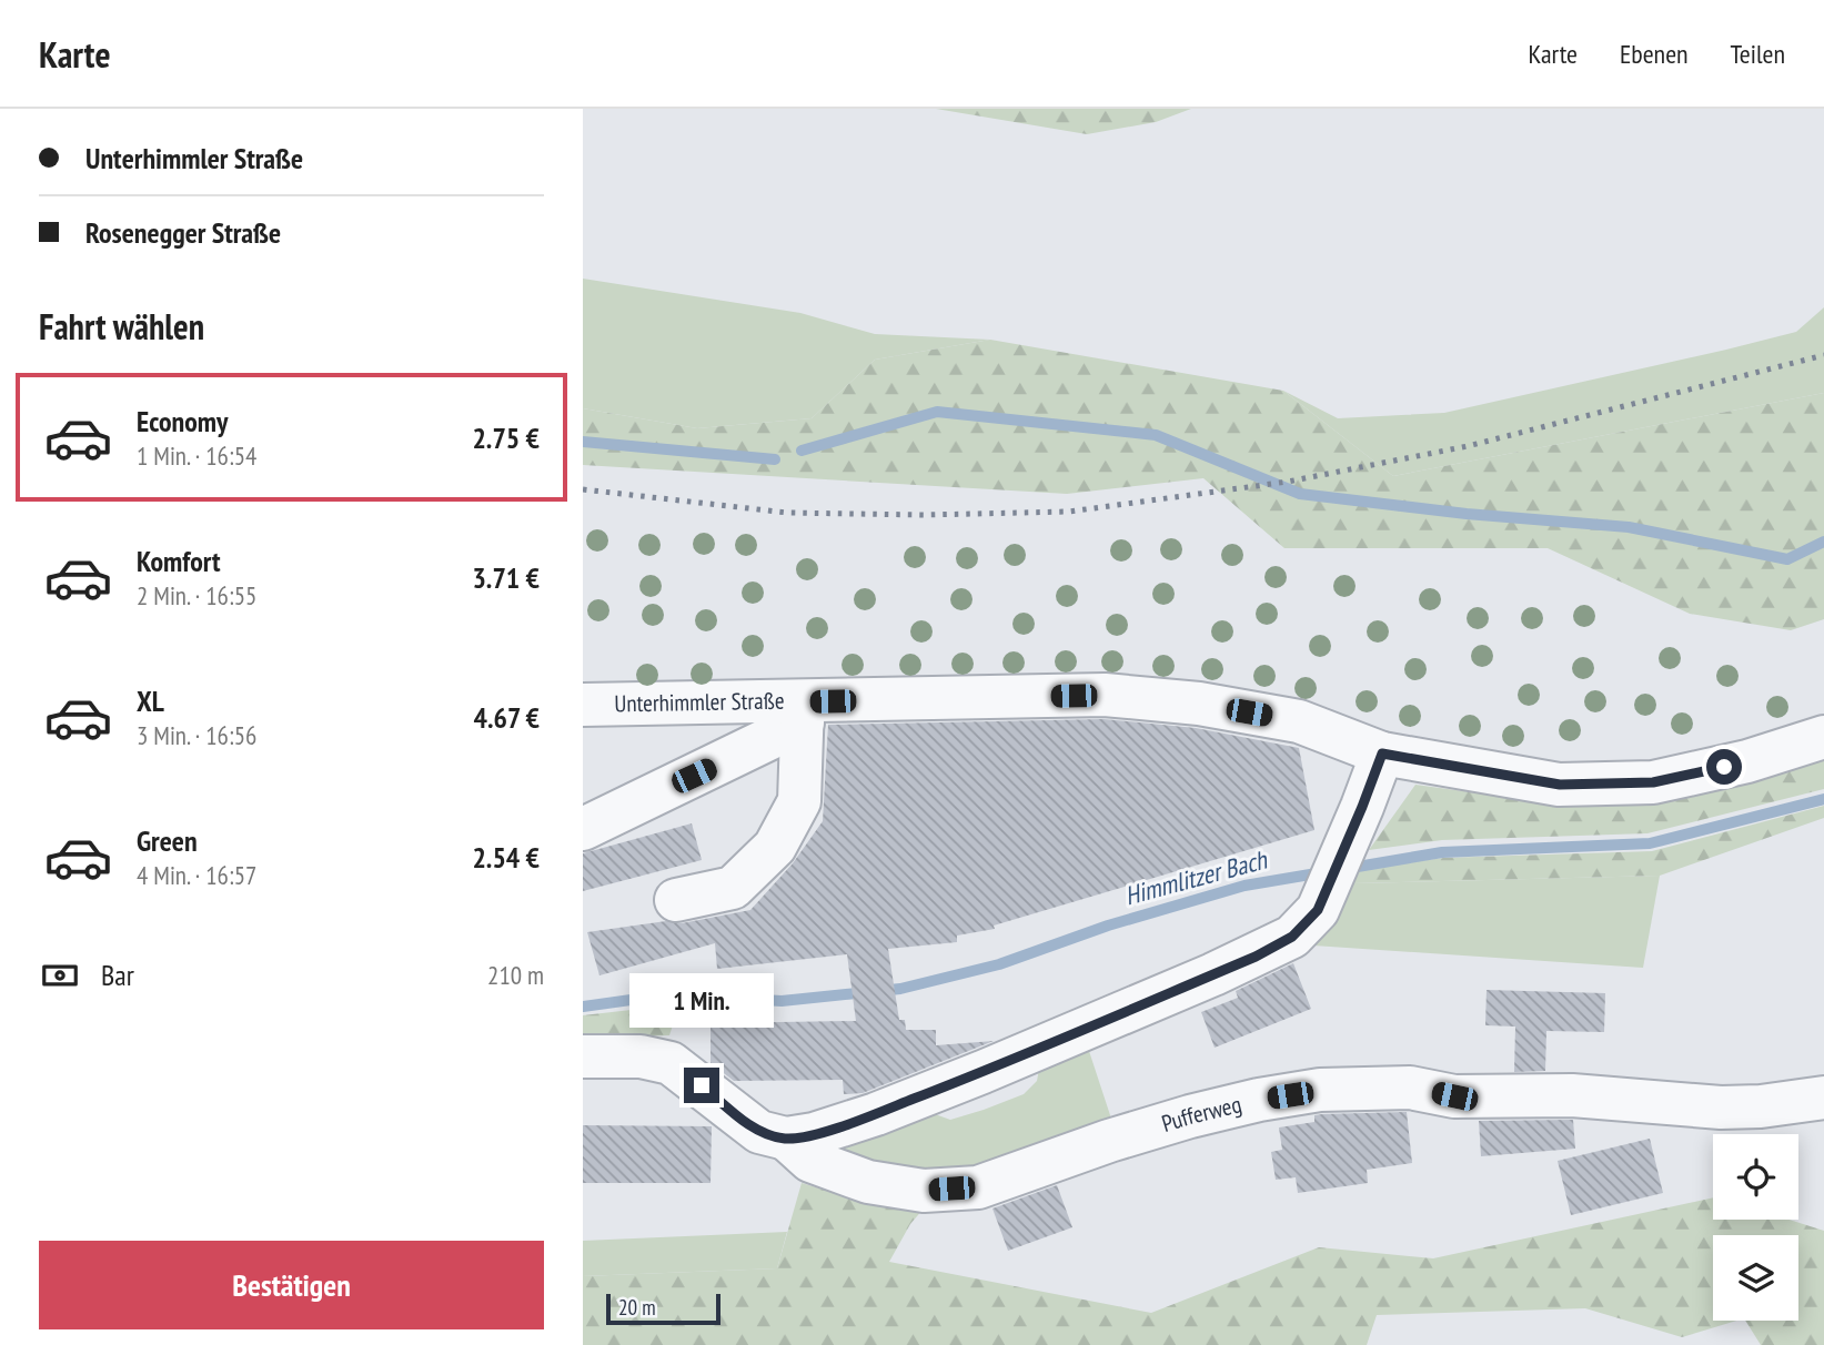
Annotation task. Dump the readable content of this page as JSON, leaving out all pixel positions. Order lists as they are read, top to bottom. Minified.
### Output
{"streets":{"street":["Unterhimmler Straße","Pufferweg"]},"water":["Himmlitzer Bach"],"scale_bar":"20 m","page":{"header":"Karte","nav":["Karte","Ebenen","Teilen"],"banner":["Unterhimmler Straße","Rosenegger Straße"],"heading":"Fahrt wählen","list":[{"name":"Economy","note":"1 Min. · 16:54","value":"2.75 €"},{"name":"Komfort","note":"2 Min. · 16:55","value":"3.71 €"},{"name":"XL","note":"3 Min. · 16:56","value":"4.67 €"},{"name":"Green","note":"4 Min. · 16:57","value":"2.54 €"}],"pay":["Bar","210 m"],"bubble":"1 Min.","buttons":"Bestätigen","scale":"20 m"}}
